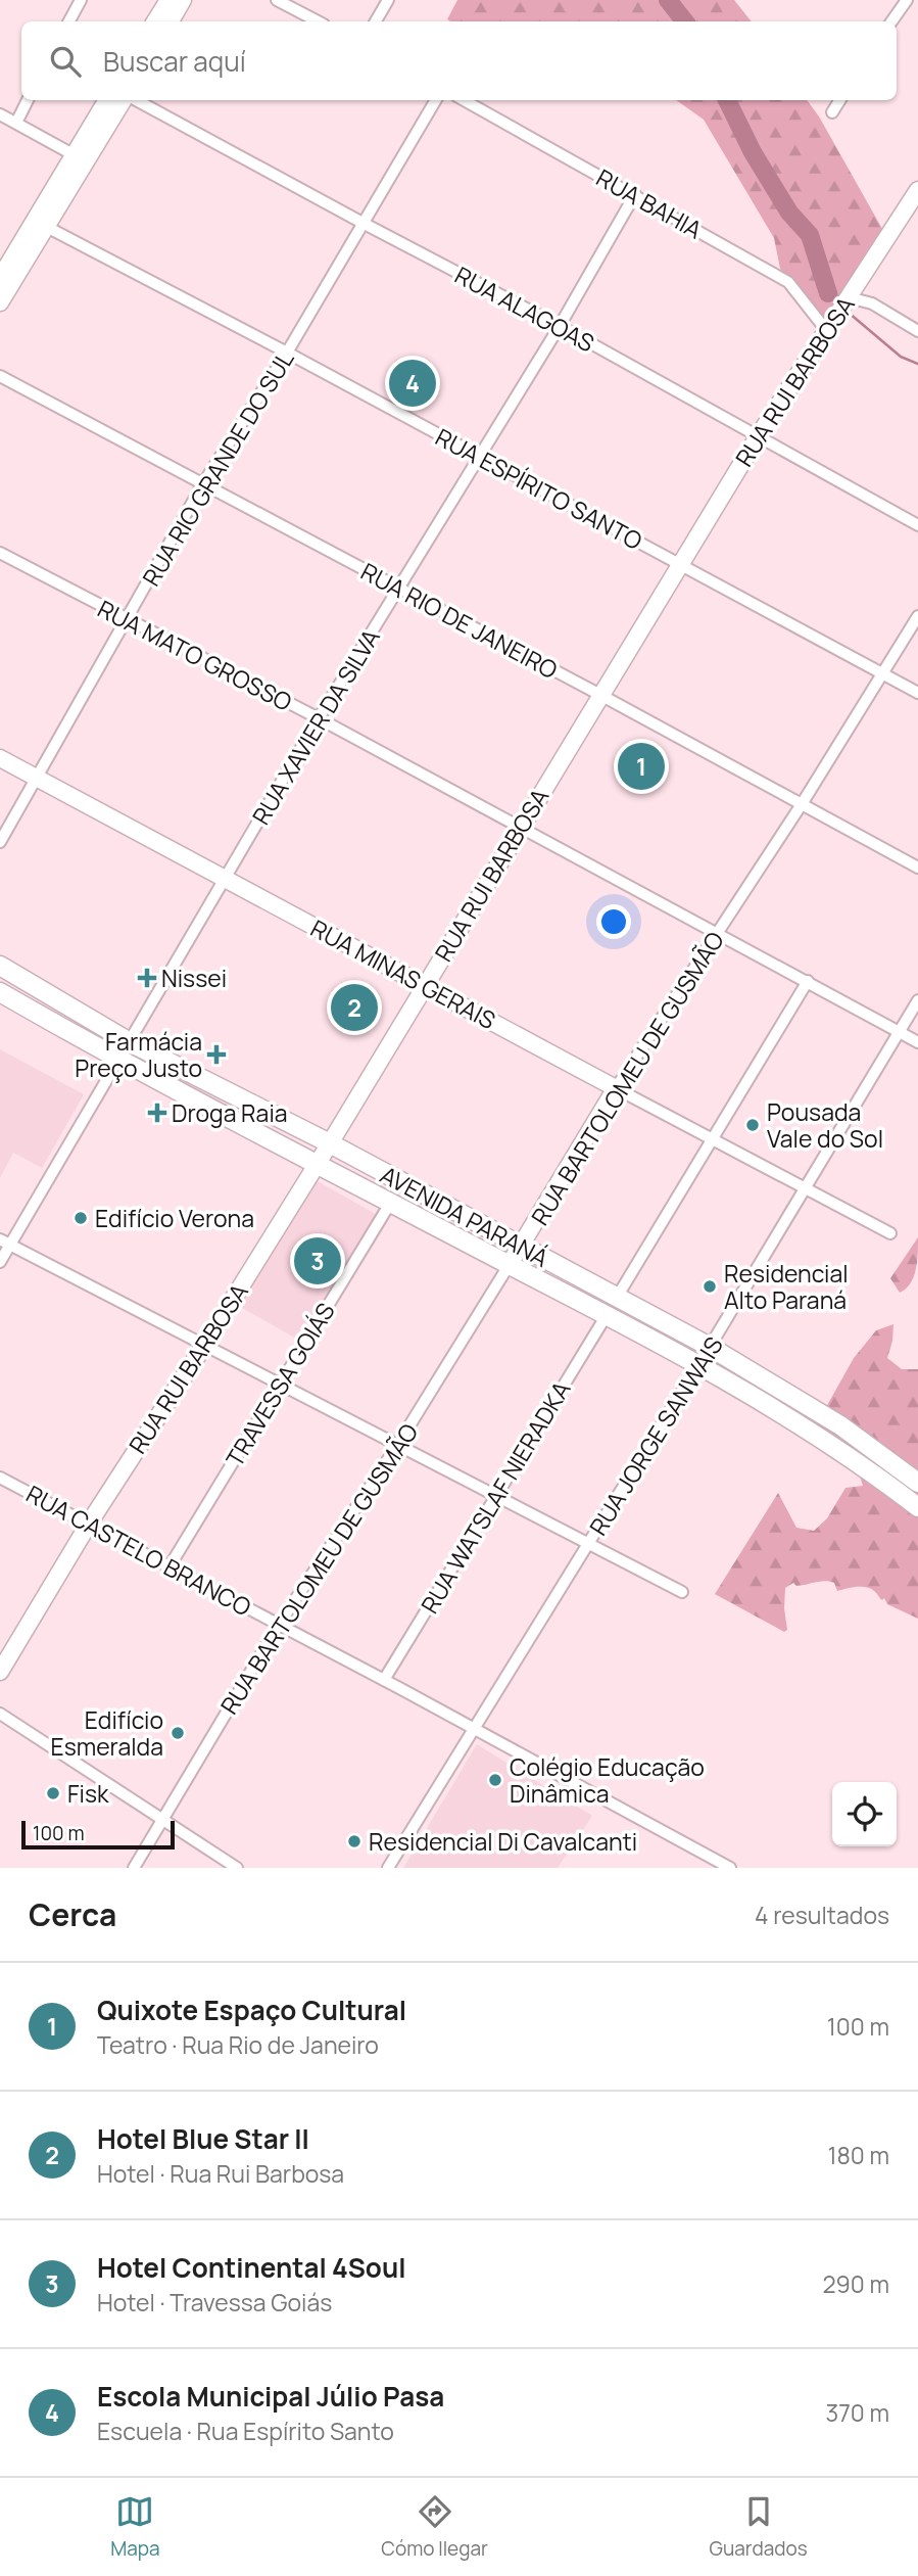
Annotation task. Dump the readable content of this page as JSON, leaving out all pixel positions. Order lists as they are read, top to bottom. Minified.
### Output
{"streets":{"main road":["AVENIDA PARANÁ"],"street":["RUA BAHIA","RUA ALAGOAS","RUA RUI BARBOSA","RUA RIO GRANDE DO SUL","RUA ESPÍRITO SANTO","RUA RIO DE JANEIRO","RUA MATO GROSSO","RUA XAVIER DA SILVA","RUA MINAS GERAIS","RUA BARTOLOMEU DE GUSMÃO","TRAVESSA GOIÁS","RUA JORGE SANWAIS","RUA WATSLAF NIERADKA","RUA CASTELO BRANCO"]},"crossings":[["RUA BAHIA","RUA RUI BARBOSA"],["RUA BAHIA","RUA XAVIER DA SILVA"],["RUA ALAGOAS","RUA RUI BARBOSA"],["RUA ALAGOAS","RUA RIO GRANDE DO SUL"],["RUA ALAGOAS","RUA XAVIER DA SILVA"],["RUA RUI BARBOSA","RUA ESPÍRITO SANTO"],["RUA RUI BARBOSA","RUA RIO DE JANEIRO"],["RUA RUI BARBOSA","RUA MATO GROSSO"],["RUA RUI BARBOSA","RUA MINAS GERAIS"],["RUA RUI BARBOSA","AVENIDA PARANÁ"],["RUA RUI BARBOSA","RUA CASTELO BRANCO"],["RUA RIO GRANDE DO SUL","RUA ESPÍRITO SANTO"],["RUA RIO GRANDE DO SUL","RUA RIO DE JANEIRO"],["RUA RIO GRANDE DO SUL","RUA MATO GROSSO"],["RUA RIO GRANDE DO SUL","RUA MINAS GERAIS"],["RUA ESPÍRITO SANTO","RUA XAVIER DA SILVA"],["RUA ESPÍRITO SANTO","RUA BARTOLOMEU DE GUSMÃO"],["RUA RIO DE JANEIRO","RUA XAVIER DA SILVA"],["RUA RIO DE JANEIRO","RUA BARTOLOMEU DE GUSMÃO"],["RUA MATO GROSSO","RUA XAVIER DA SILVA"],["RUA MATO GROSSO","RUA BARTOLOMEU DE GUSMÃO"],["RUA MATO GROSSO","RUA JORGE SANWAIS"],["RUA XAVIER DA SILVA","RUA MINAS GERAIS"],["RUA XAVIER DA SILVA","AVENIDA PARANÁ"],["RUA MINAS GERAIS","RUA BARTOLOMEU DE GUSMÃO"],["RUA MINAS GERAIS","RUA JORGE SANWAIS"],["RUA BARTOLOMEU DE GUSMÃO","AVENIDA PARANÁ"],["RUA BARTOLOMEU DE GUSMÃO","RUA CASTELO BRANCO"],["AVENIDA PARANÁ","TRAVESSA GOIÁS"],["AVENIDA PARANÁ","RUA JORGE SANWAIS"],["AVENIDA PARANÁ","RUA WATSLAF NIERADKA"],["TRAVESSA GOIÁS","RUA CASTELO BRANCO"],["RUA JORGE SANWAIS","RUA CASTELO BRANCO"],["RUA WATSLAF NIERADKA","RUA CASTELO BRANCO"]],"places":{"health":["Nissei","Farmácia Preço Justo","Droga Raia"],"other":["Pousada Vale do Sol","Edifício Verona","Residencial Alto Paraná","Edifício Esmeralda","Colégio Educação Dinâmica","Fisk","Residencial Di Cavalcanti"]},"scale_bar":"100 m","page":{"search":"Buscar aquí","pins":["4","1","2","3"],"scale":"100 m","heading":["Cerca","4 resultados"],"list":[{"mark":"1","name":"Quixote Espaço Cultural","note":"Teatro · Rua Rio de Janeiro","value":"100 m"},{"mark":"2","name":"Hotel Blue Star II","note":"Hotel · Rua Rui Barbosa","value":"180 m"},{"mark":"3","name":"Hotel Continental 4Soul","note":"Hotel · Travessa Goiás","value":"290 m"},{"mark":"4","name":"Escola Municipal Júlio Pasa","note":"Escuela · Rua Espírito Santo","value":"370 m"}],"nav":["Mapa","Cómo llegar","Guardados"]}}
